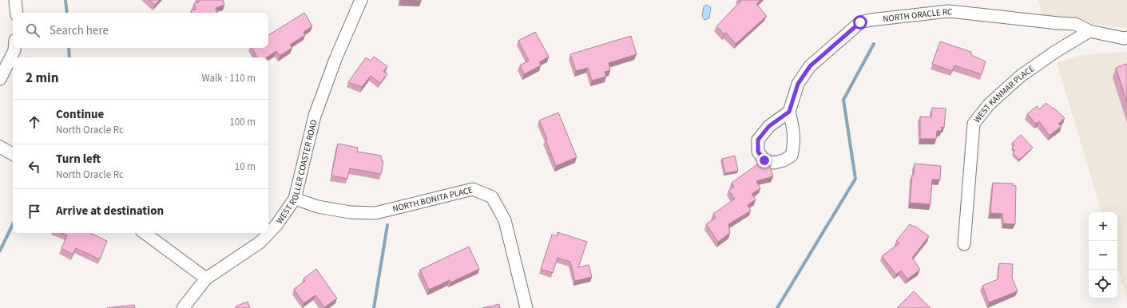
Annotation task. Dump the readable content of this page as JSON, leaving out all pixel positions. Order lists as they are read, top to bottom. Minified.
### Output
{"streets":{"street":["NORTH ORACLE RC","WEST KANMAR PLACE","WEST ROLLER COASTER ROAD","NORTH BONITA PLACE"]},"crossings":[["NORTH ORACLE RC","WEST KANMAR PLACE"],["WEST ROLLER COASTER ROAD","NORTH BONITA PLACE"]],"page":{"search":"Search here","heading":["2 min","Walk · 110 m"],"list":[["Continue","North Oracle Rc","100 m"],["Turn left","North Oracle Rc","10 m"],"Arrive at destination"],"map_buttons":["+","−"]}}
